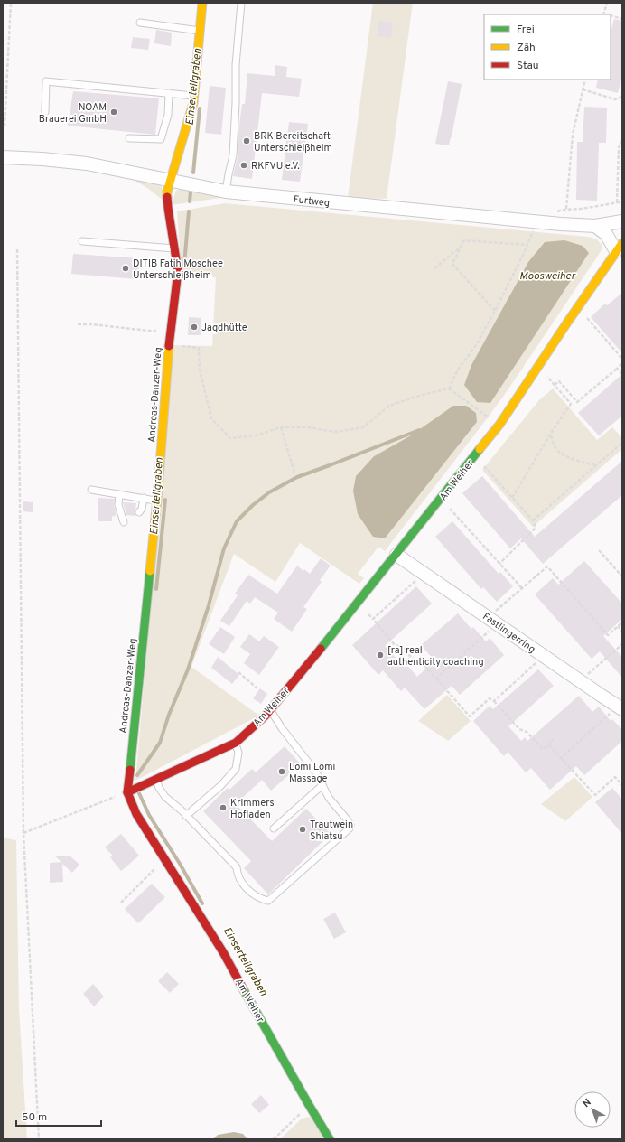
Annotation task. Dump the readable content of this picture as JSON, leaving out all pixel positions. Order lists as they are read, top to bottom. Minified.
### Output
{"streets":{"street":["Furtweg","Andreas-Danzer-Weg","Am Weiher","Fastlingerring"]},"crossings":[["Furtweg","Andreas-Danzer-Weg"],["Furtweg","Am Weiher"],["Andreas-Danzer-Weg","Am Weiher"],["Am Weiher","Fastlingerring"]],"water":["Einserteilgraben","Moosweiher"],"places":["NOAM Brauerei GmbH","BRK Bereitschaft Unterschleißheim","RKFVU e.V.","DITIB Fatih Moschee Unterschleißheim","Jagdhütte","[ra] real authenticity coaching","Lomi Lomi Massage","Krimmers Hofladen","Trautwein Shiatsu"],"legend":["Frei","Zäh","Stau"],"scale_bar":"50 m","north":"top left"}
